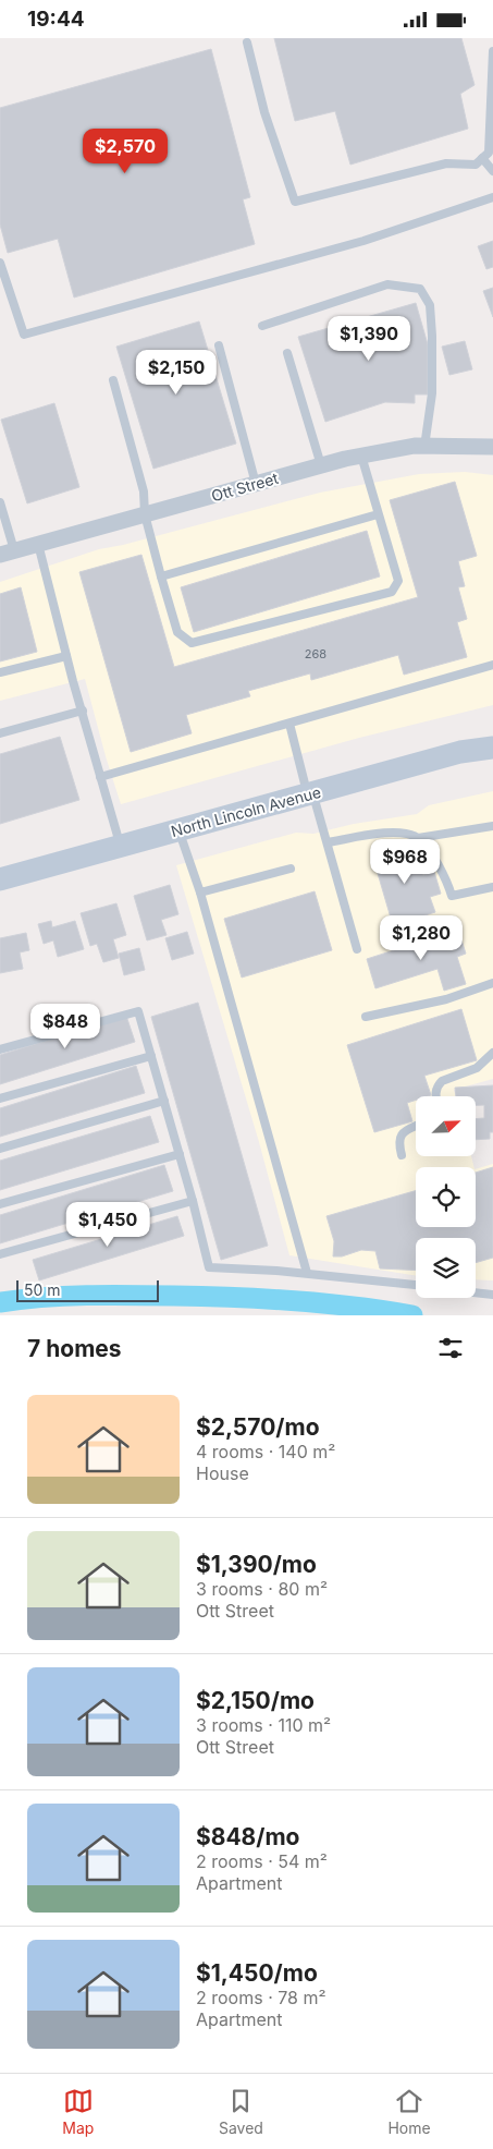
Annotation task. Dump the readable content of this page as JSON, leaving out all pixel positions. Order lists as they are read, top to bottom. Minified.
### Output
{"streets":{"main road":["North Lincoln Avenue"],"street":["Ott Street"]},"house_numbers":["268"],"scale_bar":"50 m","north":"top right","page":{"status":"19:44","price":["$2,570","$1,390","$2,150","$968","$1,280","$848","$1,450"],"scale":"50 m","heading":"7 homes","list":[{"name":"$2,570/mo","note":"4 rooms · 140 m² · House"},{"name":"$1,390/mo","note":"3 rooms · 80 m² · Ott Street"},{"name":"$2,150/mo","note":"3 rooms · 110 m² · Ott Street"},{"name":"$848/mo","note":"2 rooms · 54 m² · Apartment"},{"name":"$1,450/mo","note":"2 rooms · 78 m² · Apartment"}],"tabs":["Map","Saved","Home"]}}
